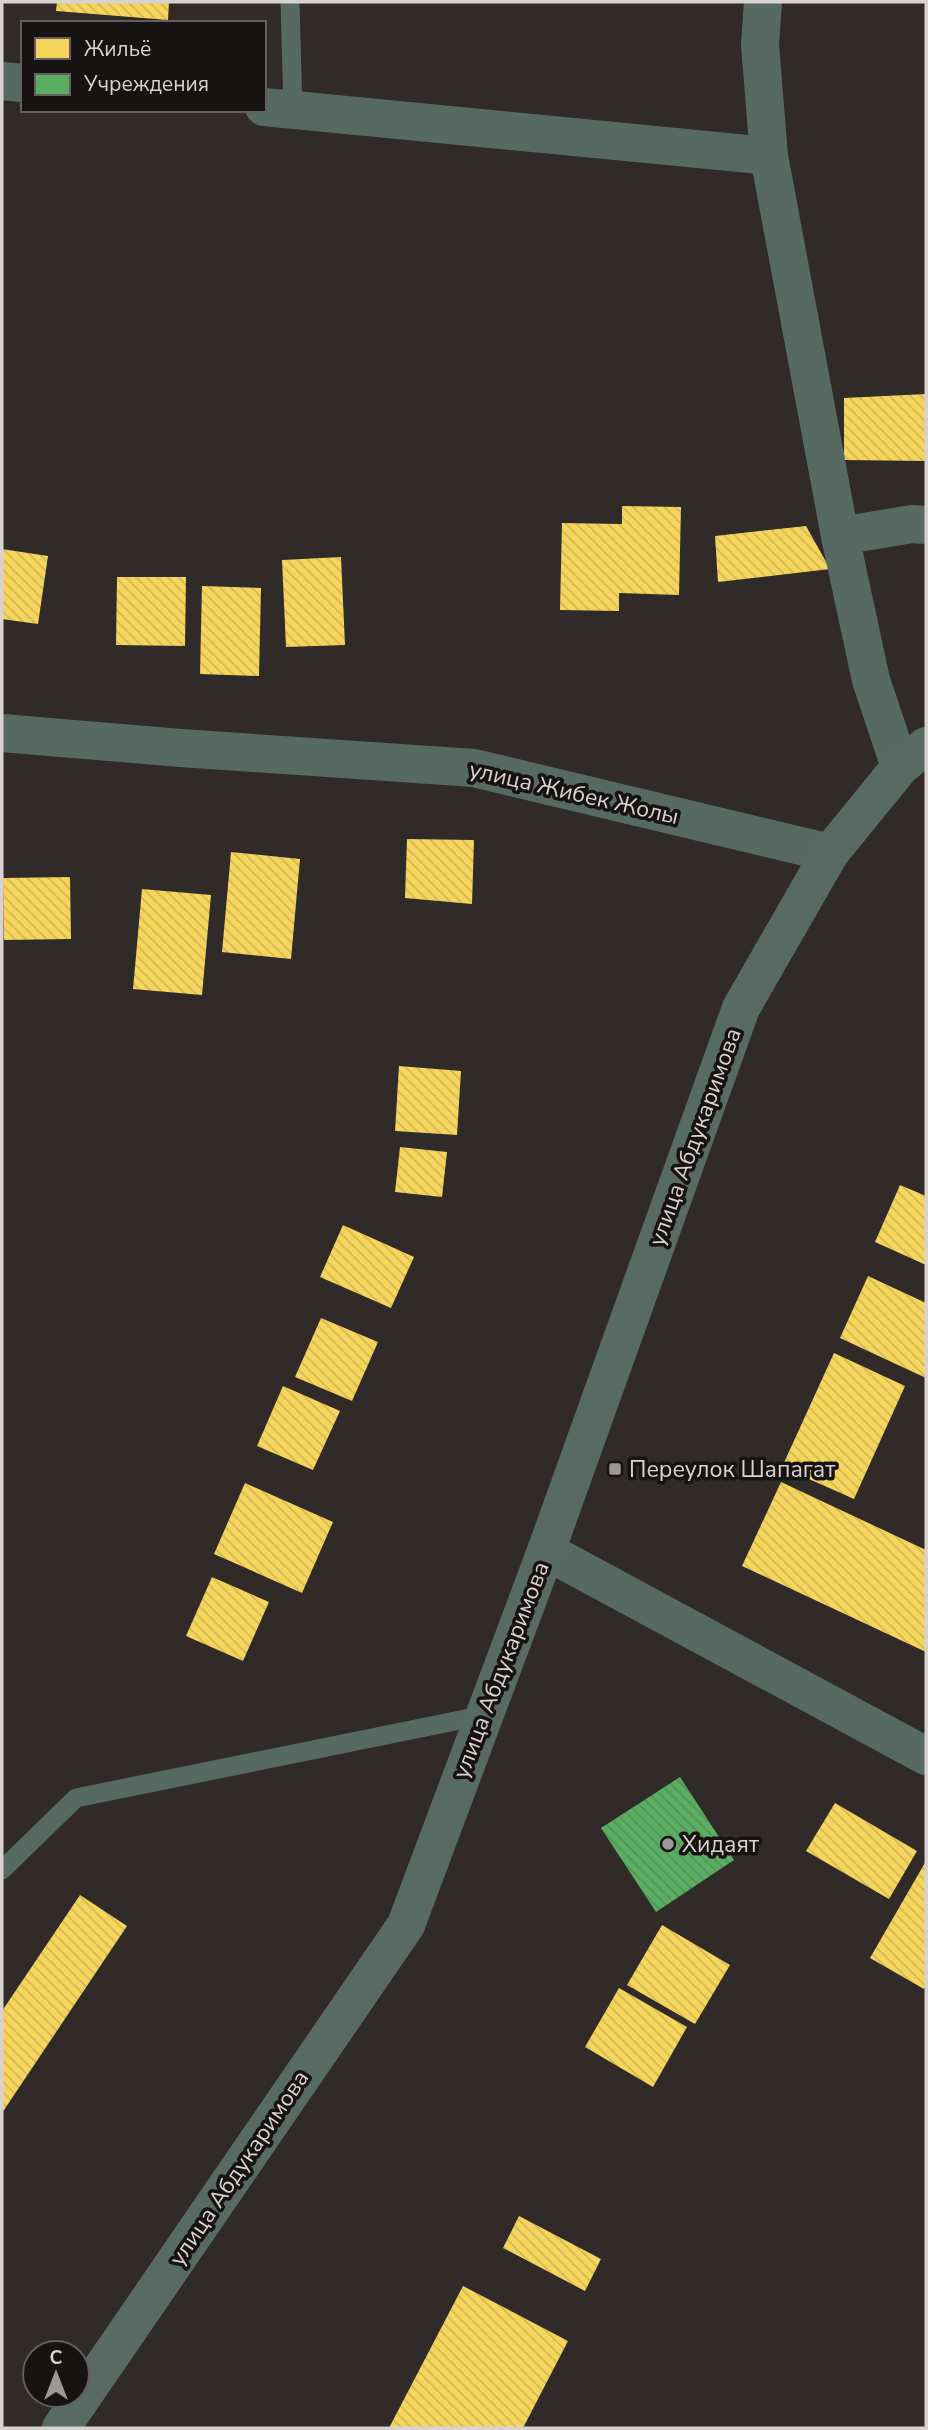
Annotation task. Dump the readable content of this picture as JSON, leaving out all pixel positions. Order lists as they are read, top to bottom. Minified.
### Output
{"streets":{"main road":["улица Абдукаримова"],"street":["улица Жибек Жолы"]},"crossings":[["улица Жибек Жолы","улица Абдукаримова"]],"places":{"transit":["Переулок Шапагат"],"other":["Хидаят"]},"legend":["Жильё","Учреждения"],"north":"top"}
